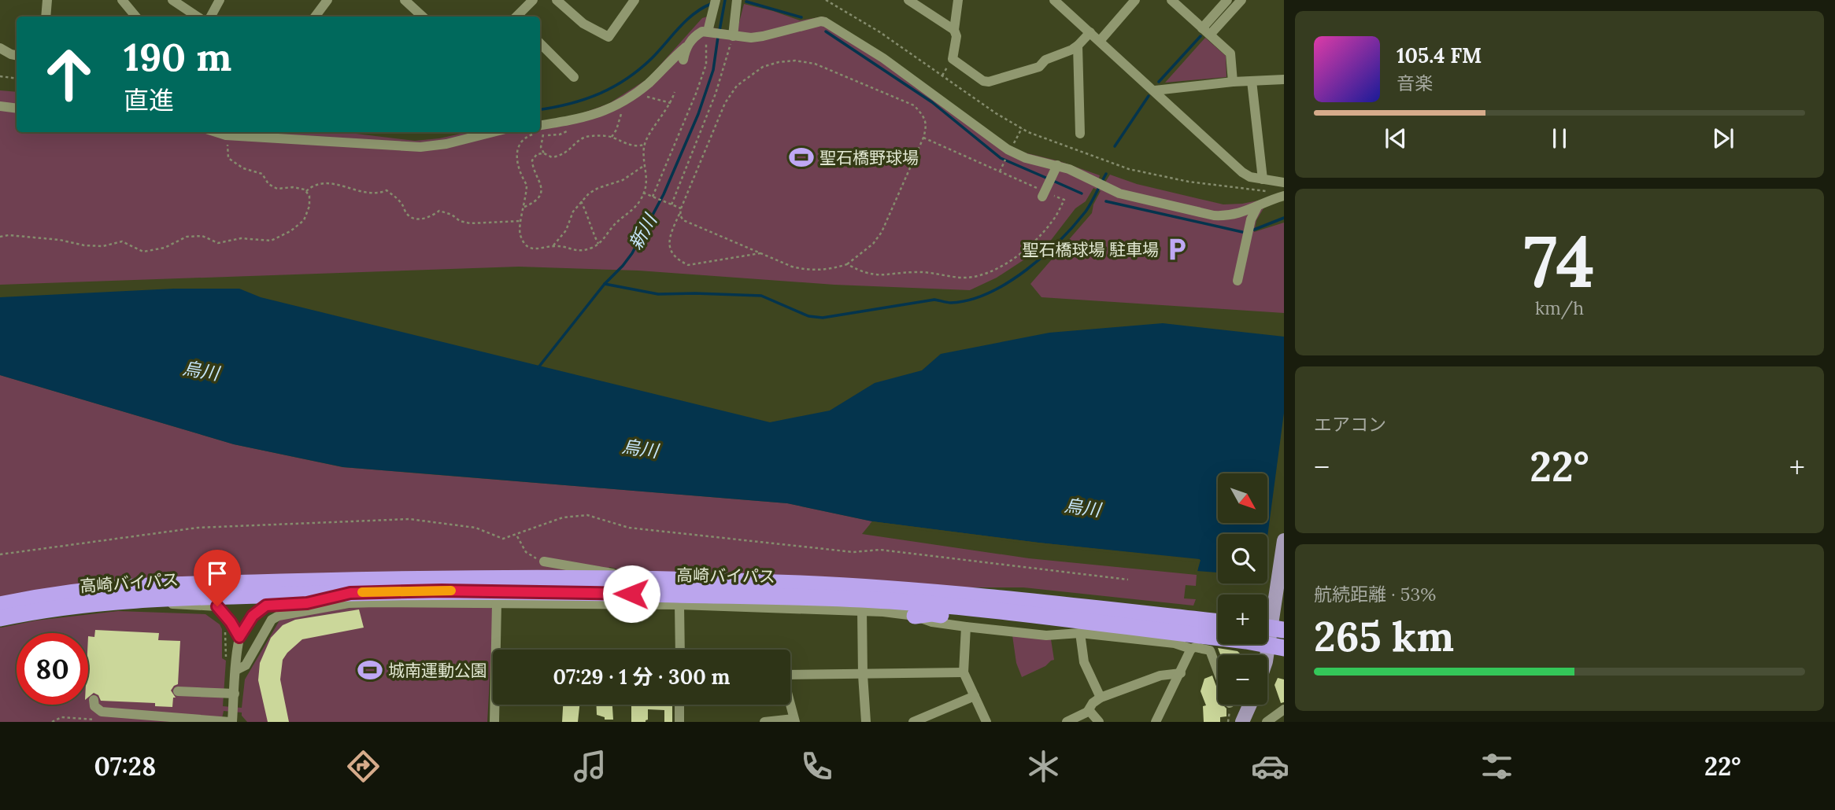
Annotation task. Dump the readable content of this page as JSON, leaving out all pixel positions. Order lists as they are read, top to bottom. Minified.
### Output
{"streets":{"highway":["高崎バイパス"]},"water":["新川","烏川"],"places":{"sports":["聖石橋野球場","城南運動公園"],"parking":["聖石橋球場 駐車場"]},"north":"bottom right","page":{"turn":["190 m","直進"],"song":["105.4 FM","音楽"],"tile":[["74","km/h"],"エアコン",["航続距離 · 53%","265 km"]],"heat":["−","22°","+"],"map_buttons":["+","−"],"limit":"80","trip":"07:29 · 1 分 · 300 m","tabs":["07:28","22°"]}}
